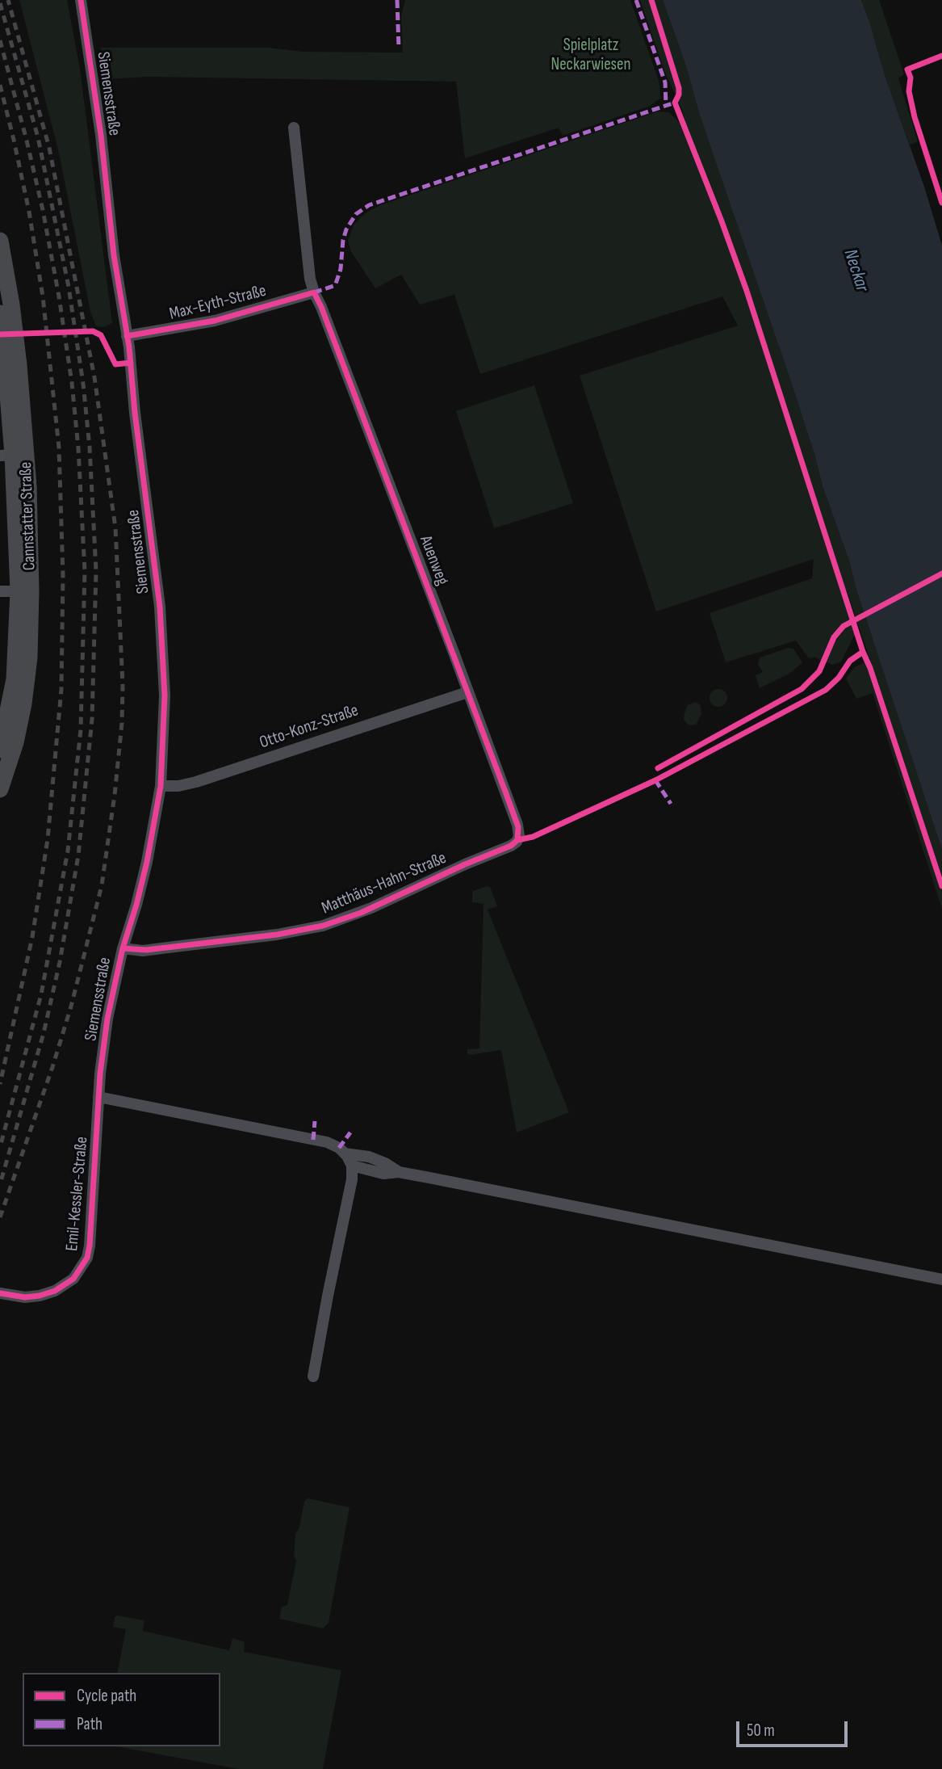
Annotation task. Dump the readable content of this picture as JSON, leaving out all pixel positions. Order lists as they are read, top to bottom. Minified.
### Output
{"streets":{"main road":["Cannstatter Straße"],"street":["Siemensstraße","Max-Eyth-Straße","Auenweg","Otto-Konz-Straße","Matthäus-Hahn-Straße","Emil-Kessler-Straße"]},"crossings":[["Siemensstraße","Max-Eyth-Straße"],["Siemensstraße","Otto-Konz-Straße"],["Siemensstraße","Matthäus-Hahn-Straße"],["Siemensstraße","Emil-Kessler-Straße"],["Max-Eyth-Straße","Auenweg"],["Auenweg","Otto-Konz-Straße"],["Auenweg","Matthäus-Hahn-Straße"]],"water":["Neckar"],"parks":["Spielplatz Neckarwiesen"],"legend":["Cycle path","Path"],"scale_bar":"50 m"}
